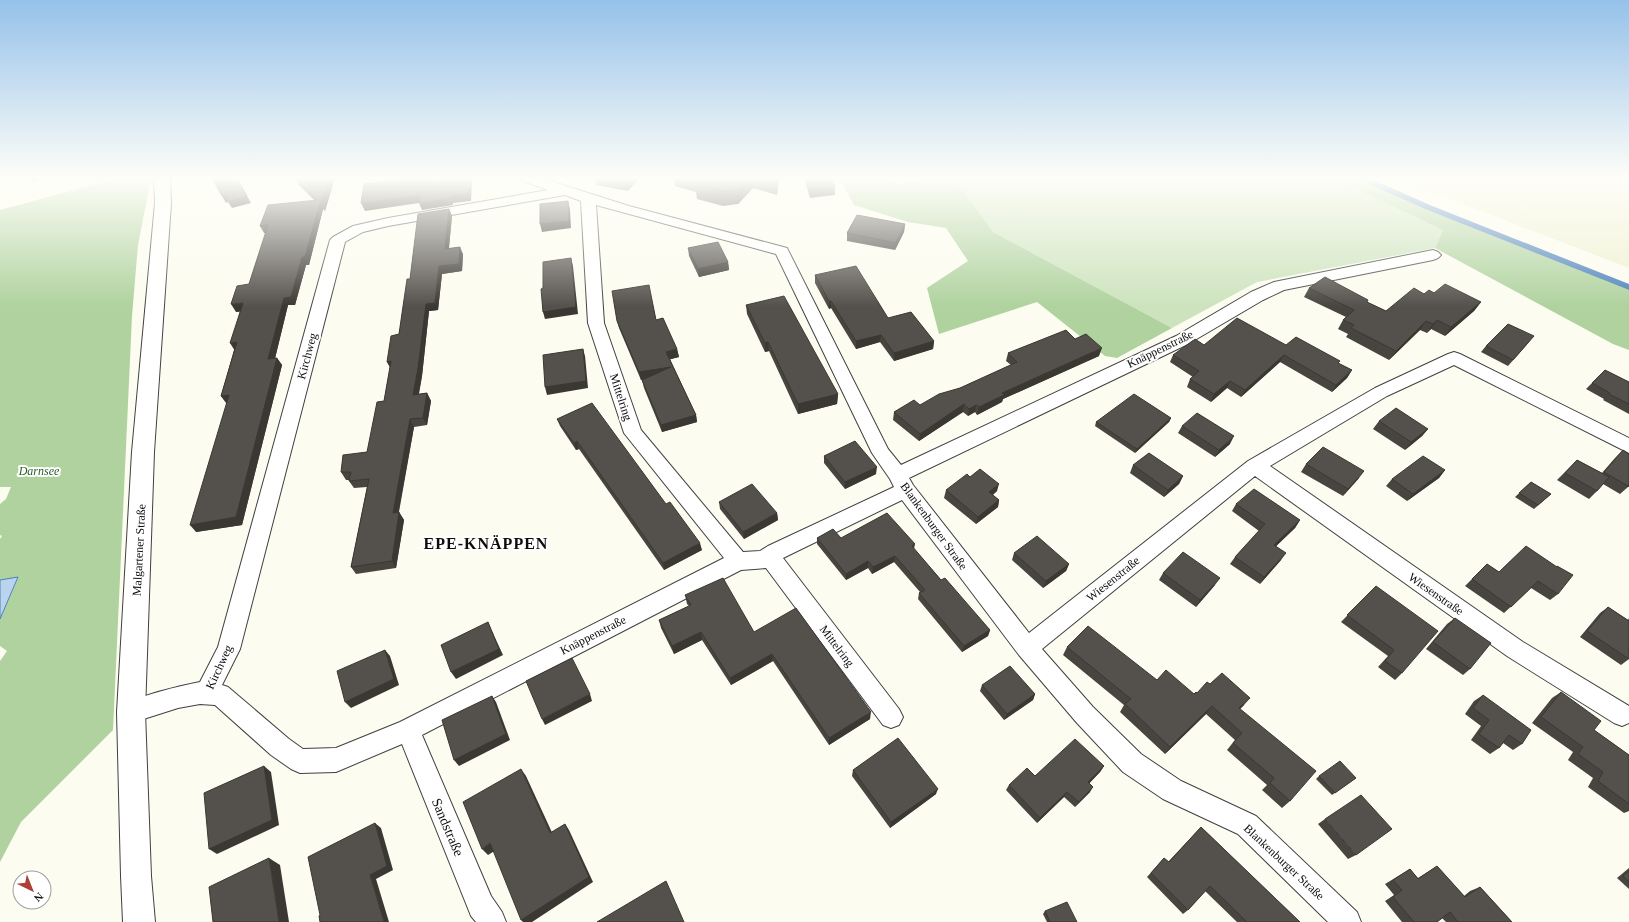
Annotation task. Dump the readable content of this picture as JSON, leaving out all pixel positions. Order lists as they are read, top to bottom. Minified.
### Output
{"streets":{"street":["Knäppenstraße","Kirchweg","Mittelring","Blankenburger Straße","Malgartener Straße","Wiesenstraße","Sandstraße"]},"crossings":[["Knäppenstraße","Kirchweg"],["Knäppenstraße","Mittelring"],["Knäppenstraße","Blankenburger Straße"],["Knäppenstraße","Sandstraße"],["Kirchweg","Malgartener Straße"],["Blankenburger Straße","Wiesenstraße"]],"districts":["EPE-KNÄPPEN"],"parks":["Darnsee"],"north":"bottom right"}
